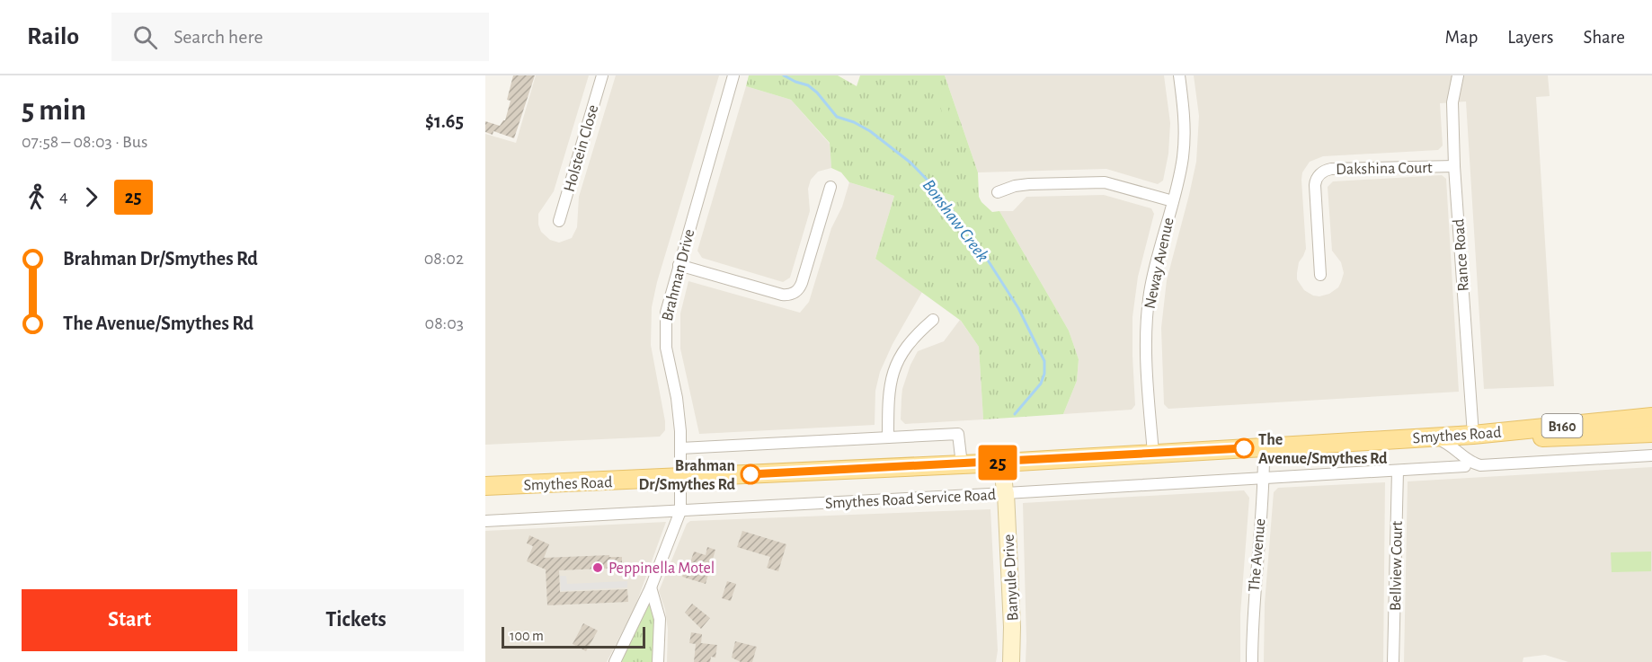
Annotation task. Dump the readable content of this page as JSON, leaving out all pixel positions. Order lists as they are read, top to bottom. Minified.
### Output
{"streets":{"main road":["B160","Smythes Road"],"street":["Holstein Close","Dakshina Court","Rance Road","Neway Avenue","Brahman Drive","Smythes Road Service Road","The Avenue","Bellview Court","Banyule Drive"]},"crossings":[["Dakshina Court","Rance Road"],["Rance Road","B160"],["Rance Road","Smythes Road"],["Neway Avenue","Smythes Road"],["Brahman Drive","Smythes Road"],["Brahman Drive","Smythes Road Service Road"],["B160","Smythes Road"],["Smythes Road","Smythes Road Service Road"],["Smythes Road","The Avenue"],["Smythes Road","Banyule Drive"],["Smythes Road Service Road","The Avenue"],["Smythes Road Service Road","Bellview Court"],["Smythes Road Service Road","Banyule Drive"]],"water":["Bonshaw Creek"],"places":["The Avenue/Smythes Rd","Brahman Dr/Smythes Rd","Peppinella Motel"],"lines":["bus line 25"],"scale_bar":"100 m","page":{"header":"Railo","search":"Search here","nav":["Map","Layers","Share"],"heading":["5 min","07:58 – 08:03 · Bus","$1.65"],"on_map":"25","legs":["4","25"],"list":[{"name":"Brahman Dr/Smythes Rd","value":"08:02"},{"name":"The Avenue/Smythes Rd","value":"08:03"}],"buttons":["Start","Tickets"],"scale":"100 m"}}
